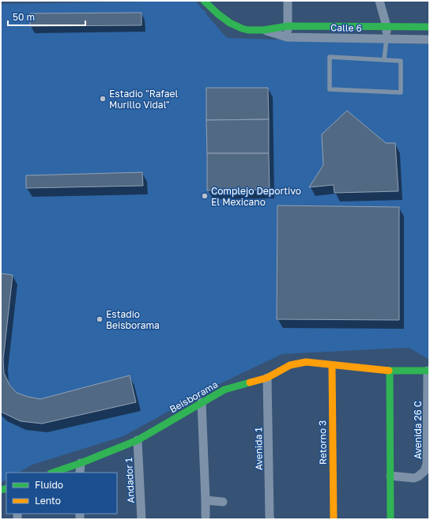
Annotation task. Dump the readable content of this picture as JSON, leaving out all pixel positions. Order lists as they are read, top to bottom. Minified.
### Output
{"streets":{"street":["Calle 6","Beisborama","Avenida 26 C","Retorno 3","Avenida 1","Andador 1"]},"crossings":[["Beisborama","Avenida 26 C"],["Beisborama","Retorno 3"],["Beisborama","Avenida 1"],["Beisborama","Andador 1"]],"places":["Estadio \"Rafael Murillo Vidal\"","Complejo Deportivo El Mexicano","Estadio Beisborama"],"legend":["Fluido","Lento"],"scale_bar":"50 m"}
